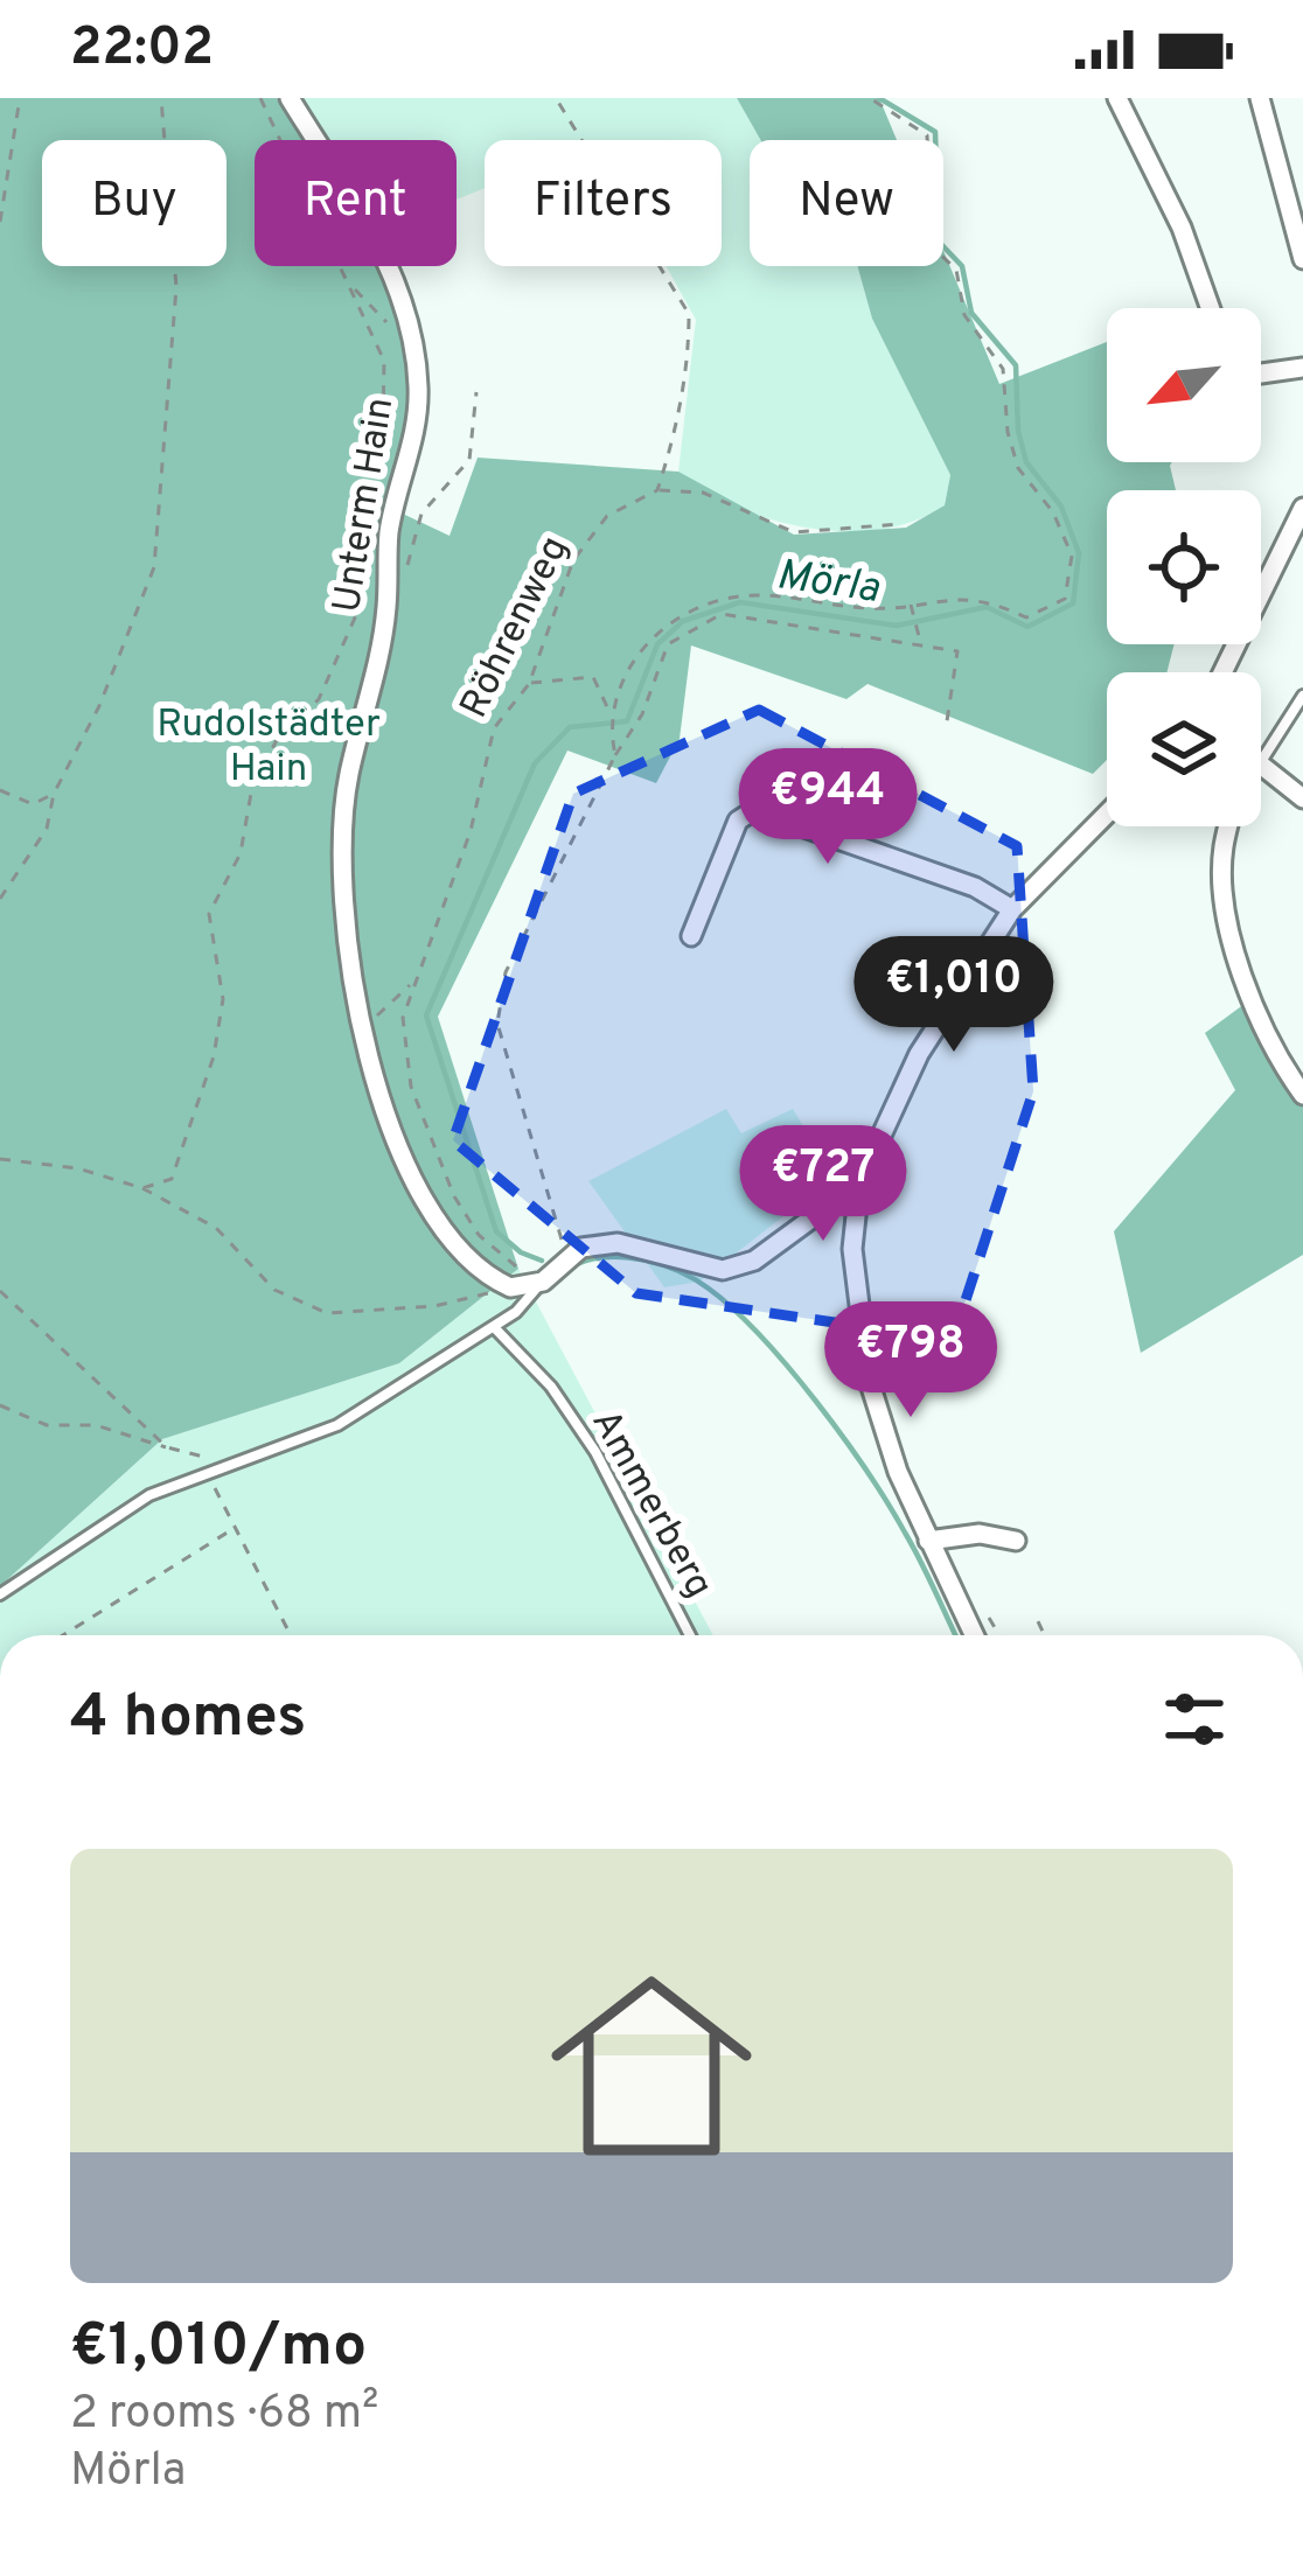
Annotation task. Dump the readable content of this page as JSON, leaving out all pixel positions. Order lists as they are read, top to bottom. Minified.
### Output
{"streets":{"street":["Unterm Hain"],"lane":["Ammerberg"],"path":["Röhrenweg"]},"water":["Mörla"],"parks":["Rudolstädter Hain"],"north":"bottom left","page":{"status":"22:02","chip":["Buy","Rent","Filters","New"],"price":["€944","€1,010","€727","€798"],"heading":"4 homes","list":[{"name":"€1,010/mo","note":"2 rooms · 68 m² · Mörla"}]}}
